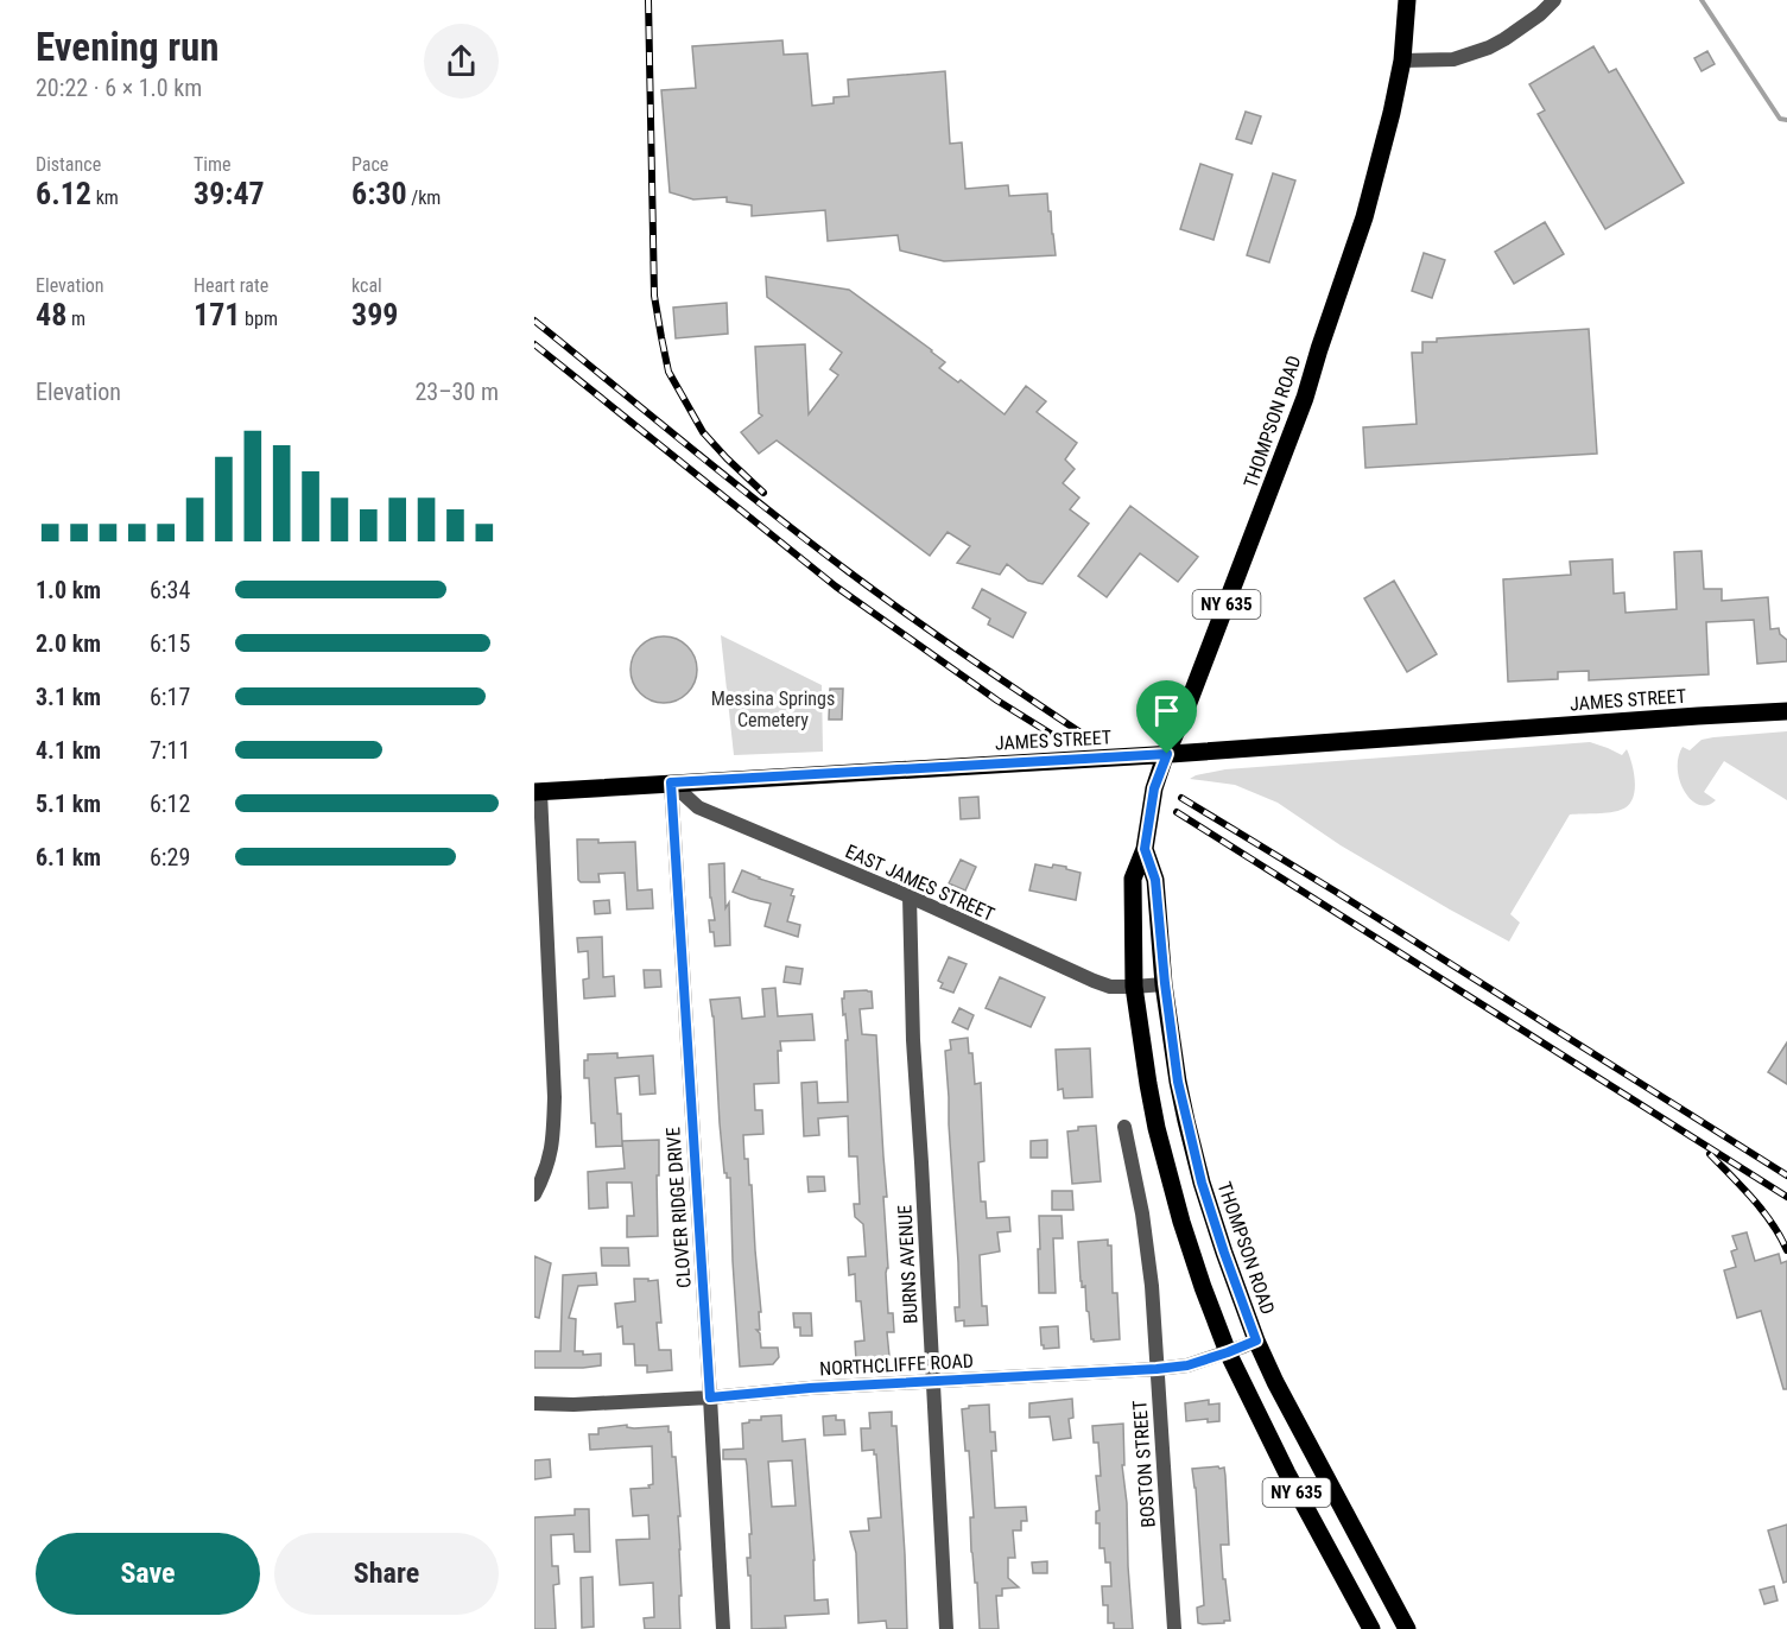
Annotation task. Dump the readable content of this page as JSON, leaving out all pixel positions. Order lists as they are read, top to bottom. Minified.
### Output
{"streets":{"main road":["THOMPSON ROAD","NY 635","JAMES STREET"],"street":["EAST JAMES STREET","CLOVER RIDGE DRIVE","BURNS AVENUE","NORTHCLIFFE ROAD","BOSTON STREET"]},"crossings":[["THOMPSON ROAD","JAMES STREET"],["THOMPSON ROAD","EAST JAMES STREET"],["THOMPSON ROAD","NORTHCLIFFE ROAD"],["JAMES STREET","EAST JAMES STREET"],["JAMES STREET","CLOVER RIDGE DRIVE"],["EAST JAMES STREET","CLOVER RIDGE DRIVE"],["EAST JAMES STREET","BURNS AVENUE"],["CLOVER RIDGE DRIVE","NORTHCLIFFE ROAD"],["BURNS AVENUE","NORTHCLIFFE ROAD"],["NORTHCLIFFE ROAD","BOSTON STREET"]],"parks":["Messina Springs Cemetery"],"page":{"heading":["Evening run","20:22 · 6 × 1.0 km"],"stats":[["Distance","6.12 km"],["Time","39:47"],["Pace","6:30 /km"],["Elevation","48 m"],["Heart rate","171 bpm"],["kcal","399"]],"chart":["Elevation","23–30 m"],"list":[{"name":"1.0 km","note":"6:34"},{"name":"2.0 km","note":"6:15"},{"name":"3.1 km","note":"6:17"},{"name":"4.1 km","note":"7:11"},{"name":"5.1 km","note":"6:12"},{"name":"6.1 km","note":"6:29"}],"buttons":["Save","Share"]}}
